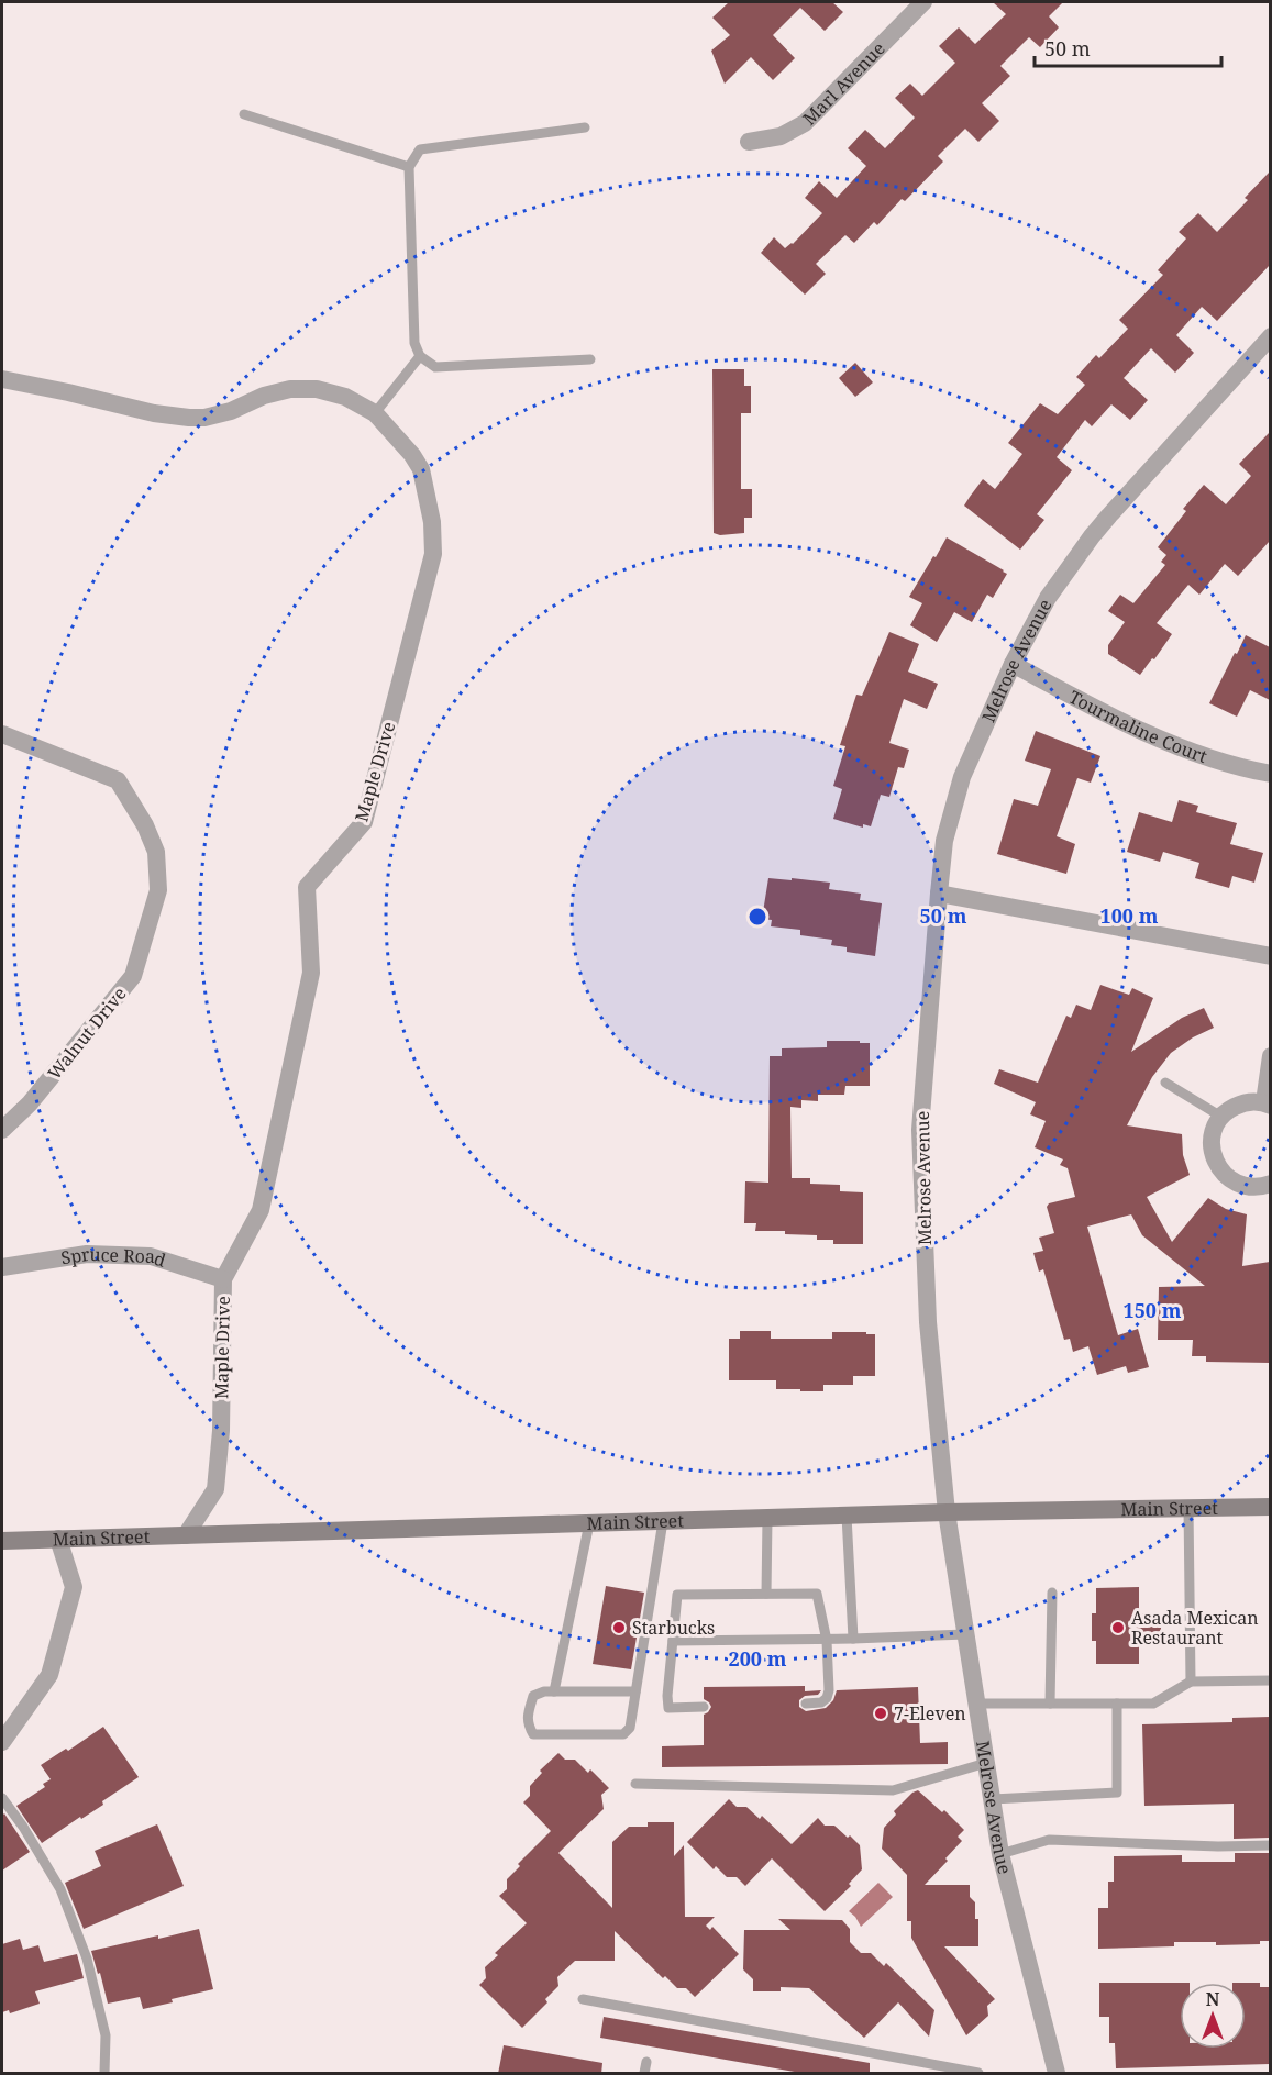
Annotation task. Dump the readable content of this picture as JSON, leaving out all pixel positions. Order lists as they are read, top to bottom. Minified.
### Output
{"streets":{"main road":["Main Street"],"street":["Marl Avenue","Melrose Avenue","Tourmaline Court","Maple Drive","Walnut Drive","Spruce Road"]},"crossings":[["Melrose Avenue","Tourmaline Court"],["Melrose Avenue","Main Street"],["Maple Drive","Spruce Road"],["Maple Drive","Main Street"]],"places":["Starbucks","Asada Mexican Restaurant","7-Eleven"],"scale_bar":"50 m","north":"top","rings":["50 m","100 m","150 m","200 m"]}
